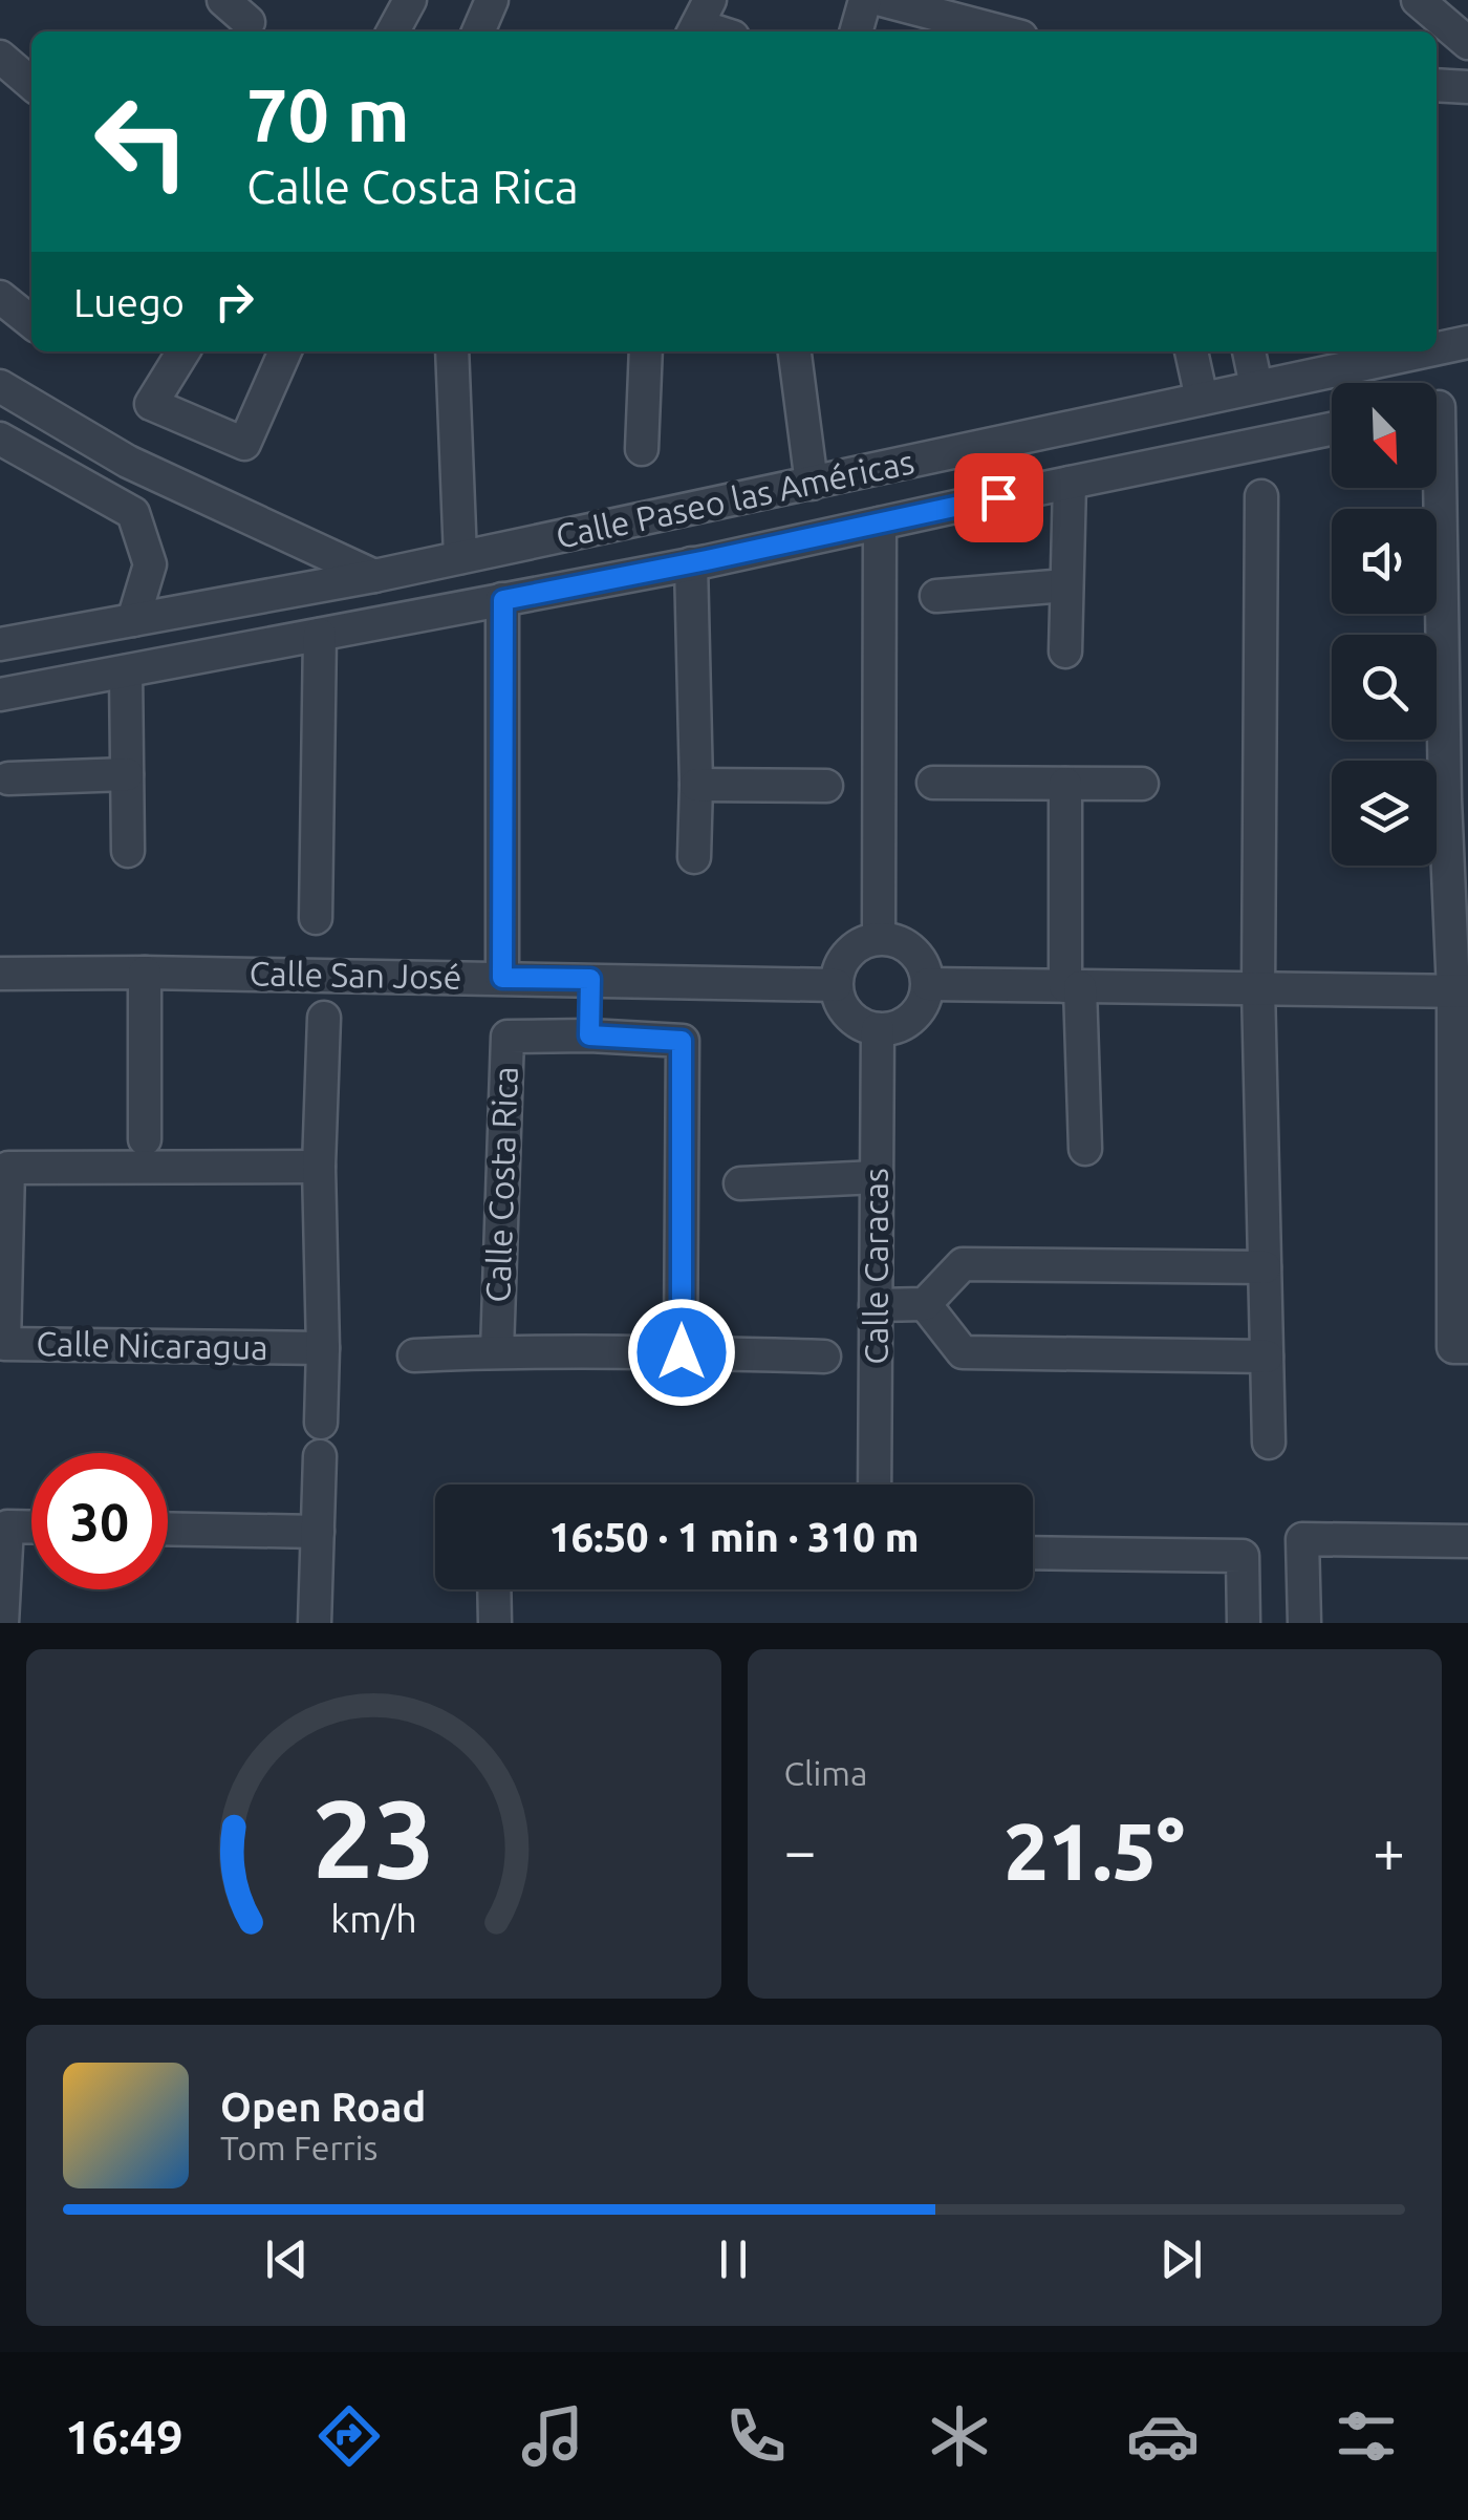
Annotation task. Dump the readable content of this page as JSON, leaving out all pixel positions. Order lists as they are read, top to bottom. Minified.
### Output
{"streets":{"street":["Calle Paseo las Américas","Calle San José","Calle Costa Rica","Calle Caracas","Calle Nicaragua"]},"crossings":[["Calle San José","Calle Caracas"]],"north":"bottom right","page":{"turn":["70 m","Calle Costa Rica"],"then":"Luego","limit":"30","trip":"16:50 · 1 min · 310 m","tile":"Clima","heat":["−","21.5°","+"],"song":["Open Road","Tom Ferris"],"tabs":"16:49","gauge":["23","km/h"]}}
